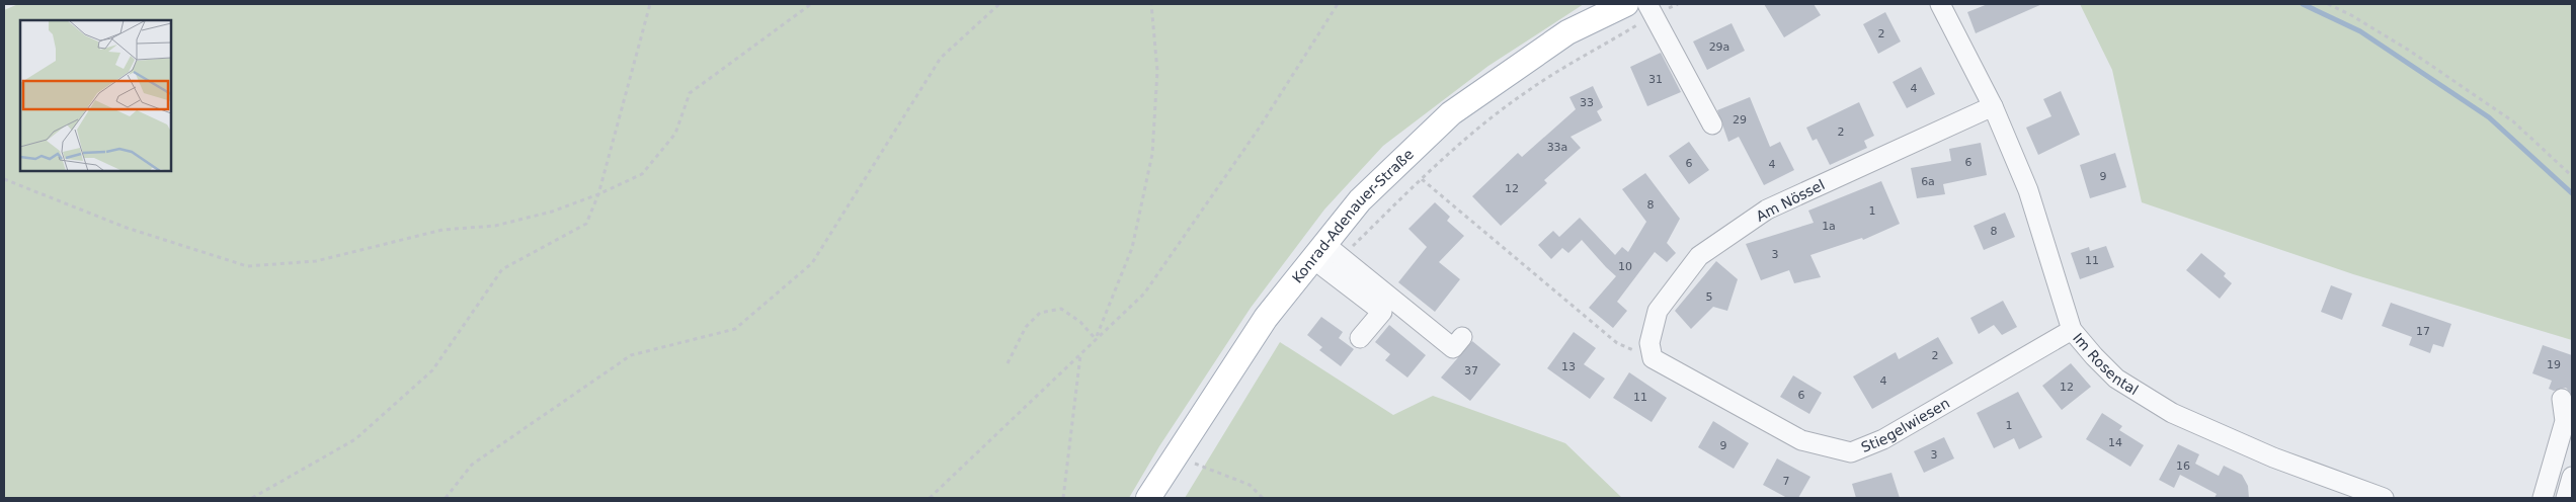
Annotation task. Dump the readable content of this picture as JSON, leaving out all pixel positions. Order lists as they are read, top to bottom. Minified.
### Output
{"streets":{"main road":["Konrad-Adenauer-Straße"],"street":["Am Nössel","Im Rosental","Stiegelwiesen"]},"crossings":[["Am Nössel","Im Rosental"],["Am Nössel","Stiegelwiesen"],["Im Rosental","Stiegelwiesen"]],"house_numbers":["2","29a","31","4","33","29","2","33a","6","6","4","9","6a","12","8","1","1a","8","3","11","10","5","17","2","19","13","37","4","12","6","11","1","14","9","3","16","7"]}
